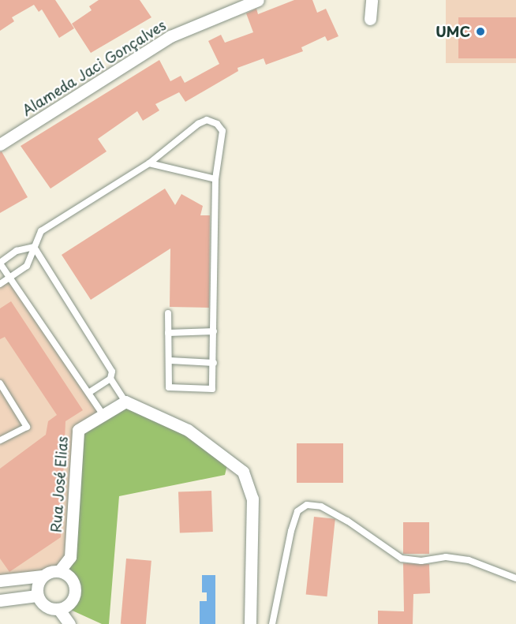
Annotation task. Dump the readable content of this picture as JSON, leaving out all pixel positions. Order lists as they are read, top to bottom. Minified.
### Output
{"streets":{"street":["Alameda Jaci Gonçalves","Rua José Elias"]},"places":["UMC"]}
